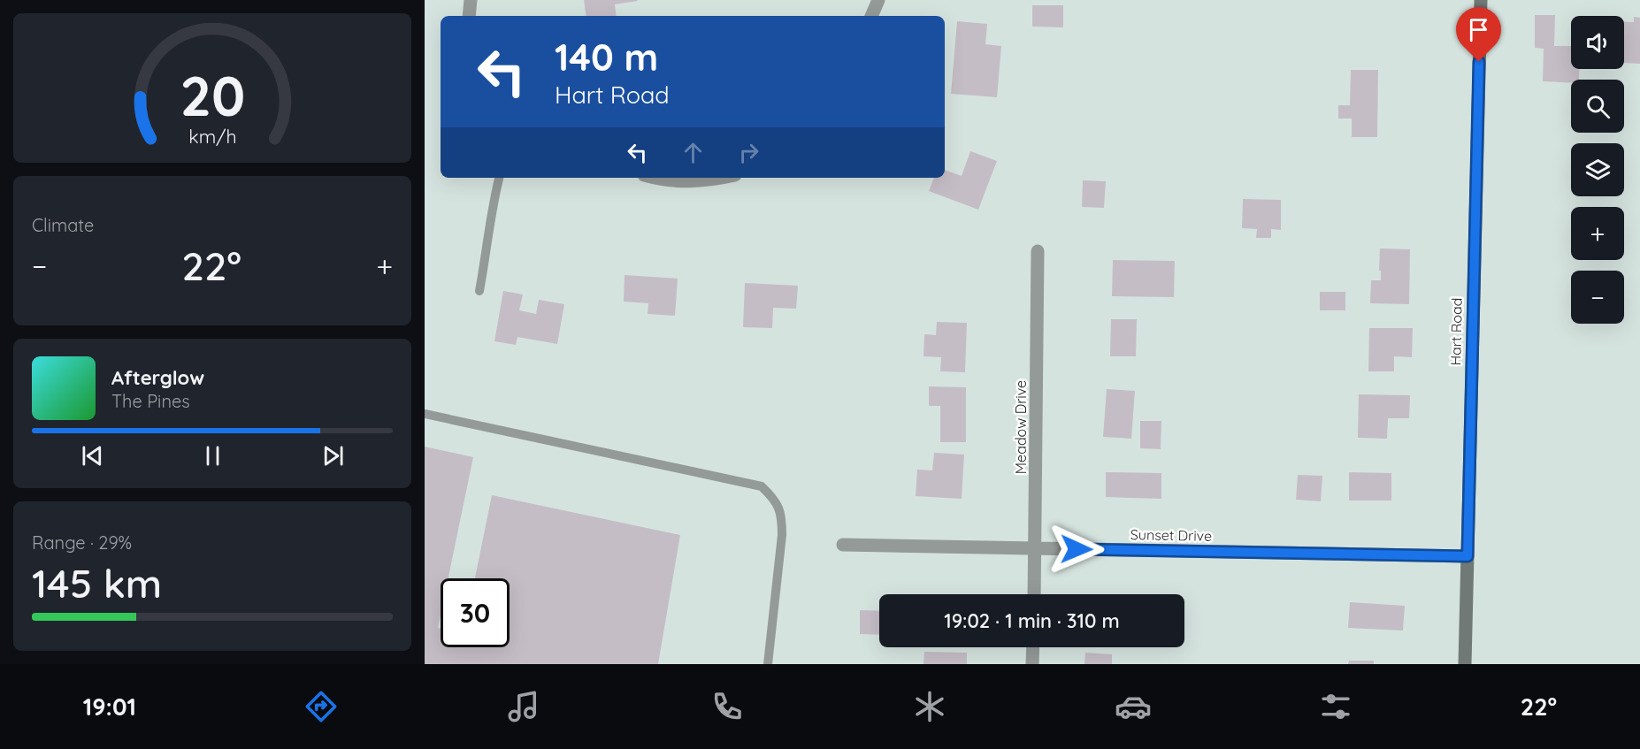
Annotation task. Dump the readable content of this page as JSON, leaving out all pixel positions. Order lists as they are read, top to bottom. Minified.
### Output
{"streets":{"street":["Hart Road","Meadow Drive","Sunset Drive"]},"crossings":[["Hart Road","Sunset Drive"],["Meadow Drive","Sunset Drive"]],"page":{"map_buttons":["+","−"],"turn":["140 m","Hart Road"],"tile":["Climate",["Range · 29%","145 km"]],"heat":["−","22°","+"],"song":["Afterglow","The Pines"],"limit":"30","trip":"19:02 · 1 min · 310 m","tabs":["19:01","22°"],"gauge":["20","km/h"]}}
